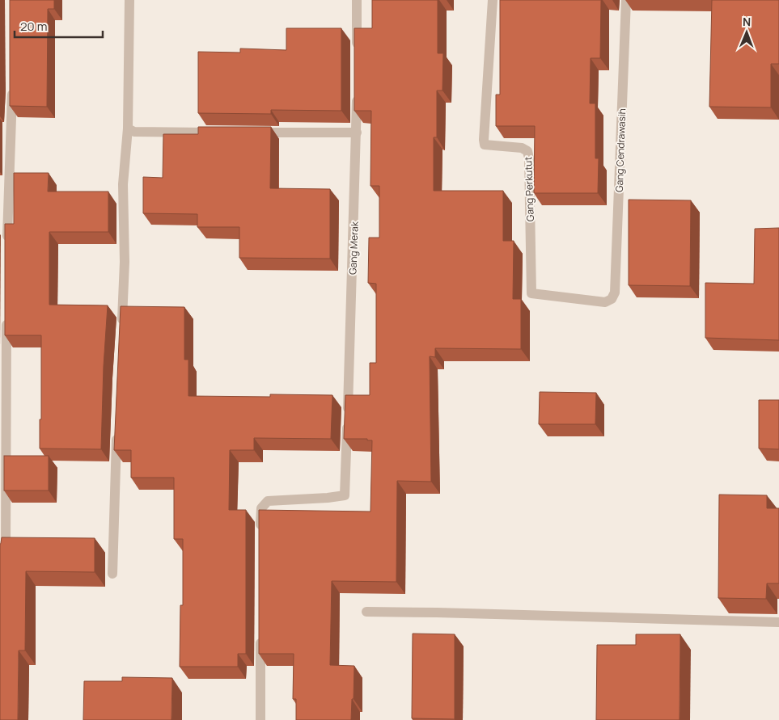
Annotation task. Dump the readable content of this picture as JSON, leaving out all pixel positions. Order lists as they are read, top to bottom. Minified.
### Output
{"streets":{"street":["Gang Cendrawasih","Gang Perkutut","Gang Merak"]},"crossings":[["Gang Cendrawasih","Gang Perkutut"]],"scale_bar":"20 m","north":"top"}
